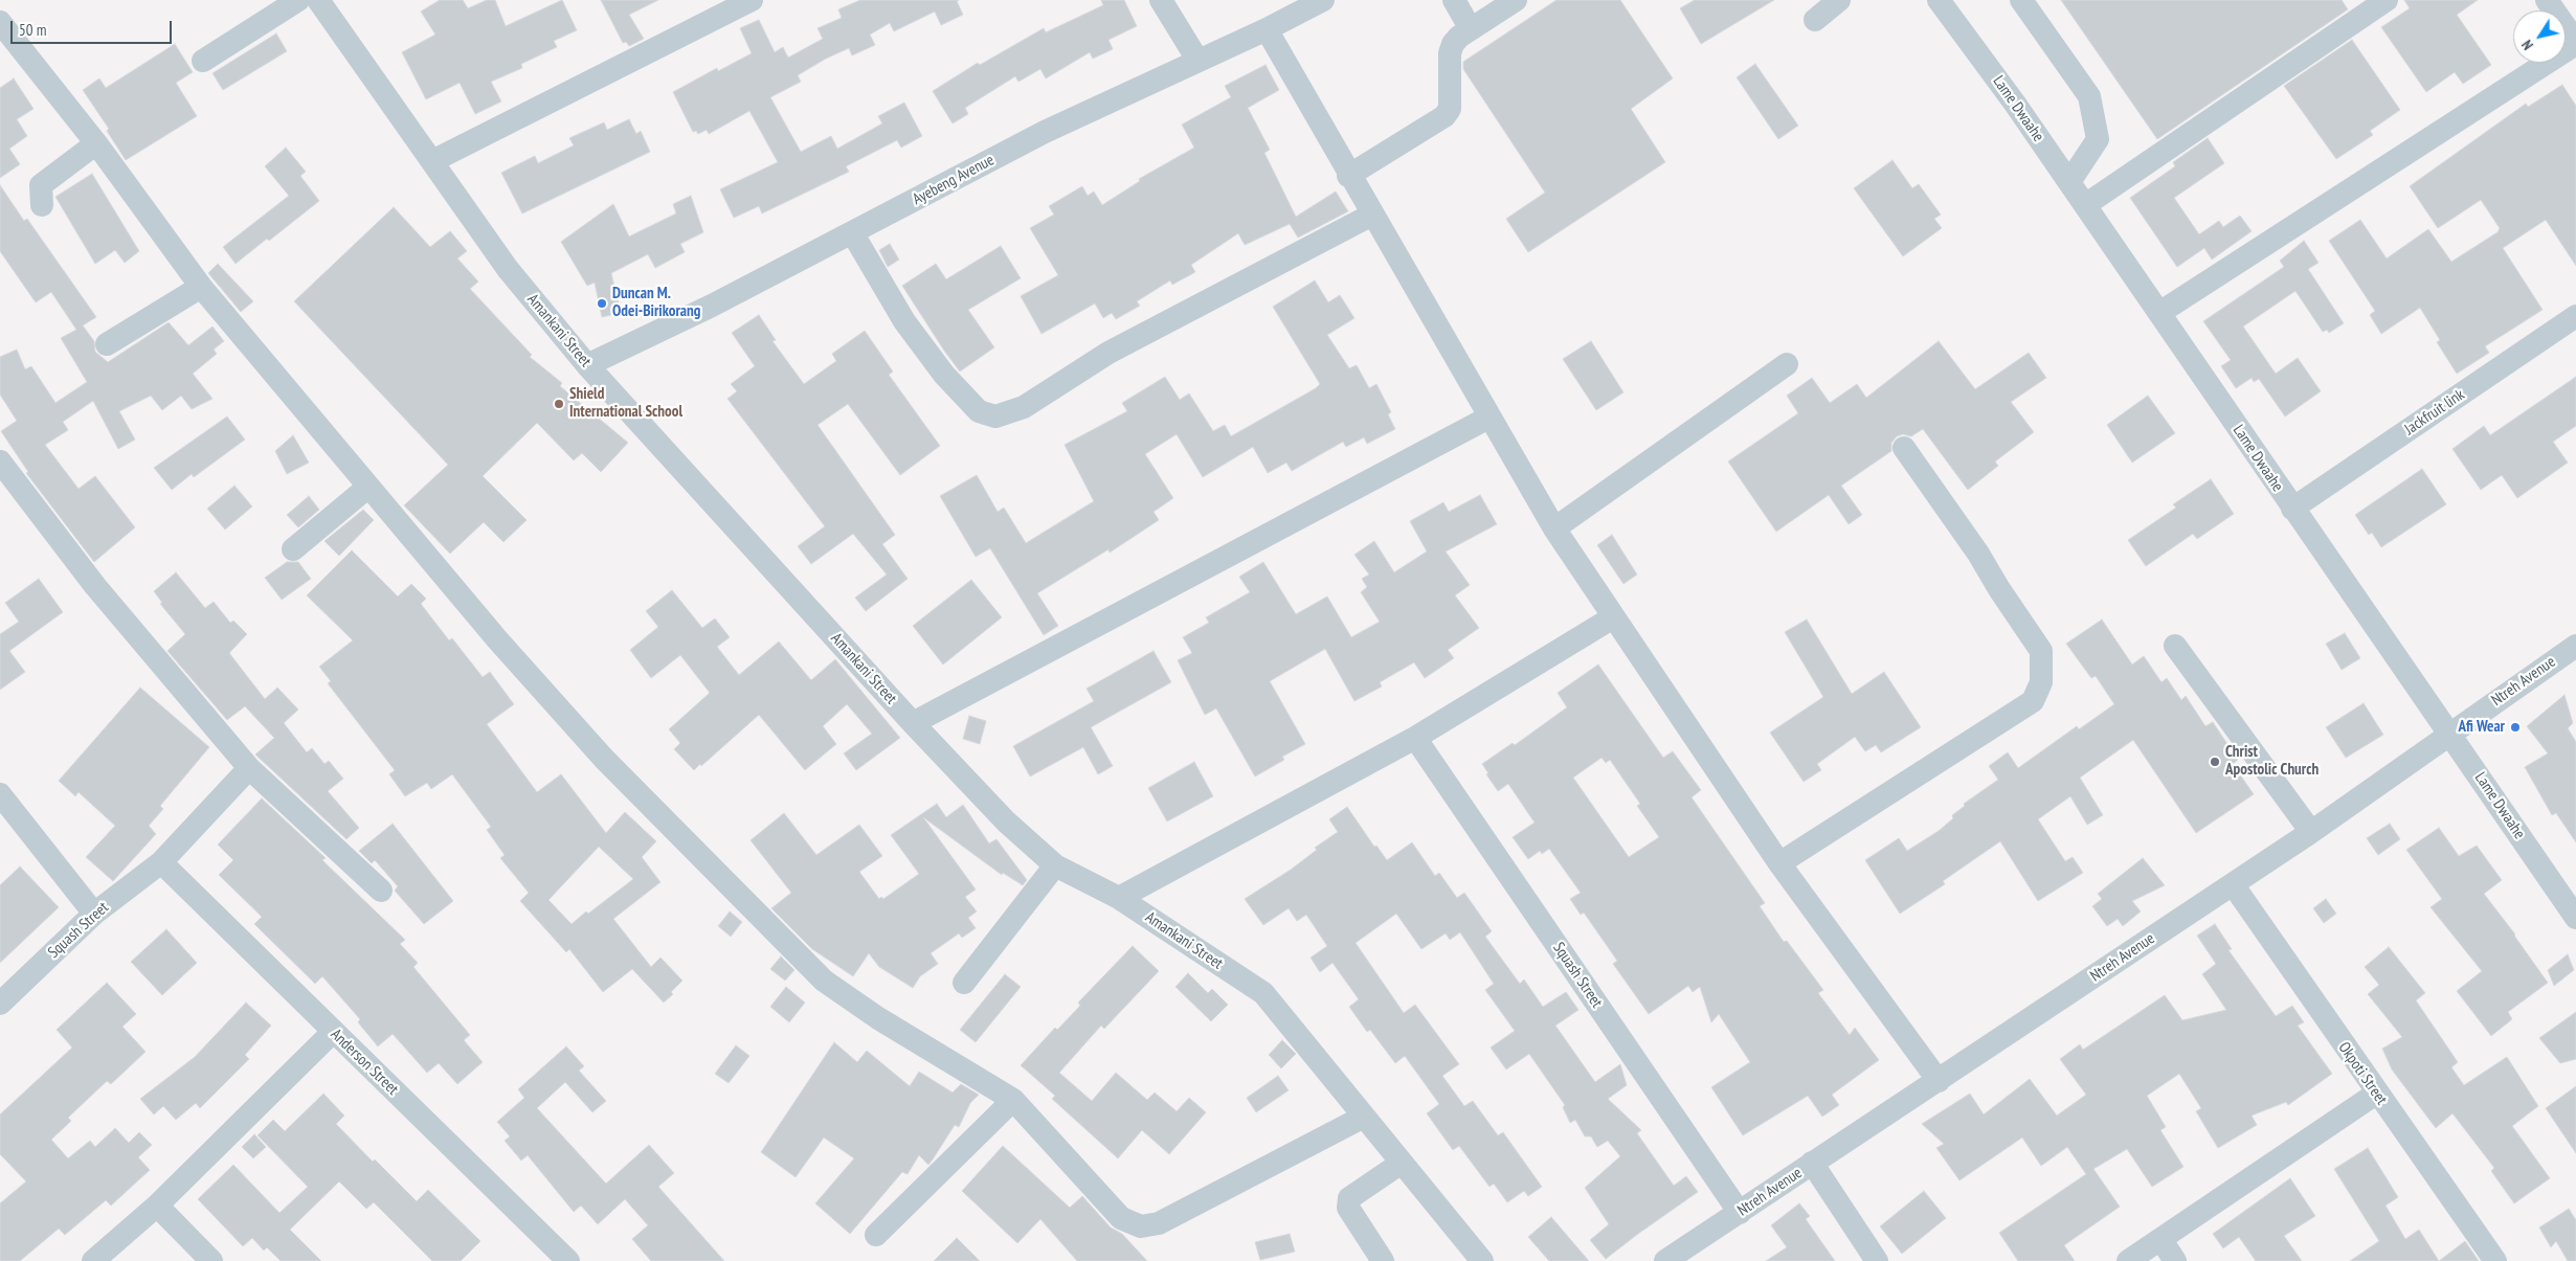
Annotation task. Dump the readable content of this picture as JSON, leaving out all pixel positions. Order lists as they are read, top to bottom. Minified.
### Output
{"streets":{"street":["Lame Dwaahe","Ayebeng Avenue","Amankani Street","Jackfruit link","Ntreh Avenue","Squash Street","Anderson Street","Okpoti Street"]},"crossings":[["Lame Dwaahe","Jackfruit link"],["Lame Dwaahe","Ntreh Avenue"],["Ayebeng Avenue","Amankani Street"],["Ntreh Avenue","Squash Street"],["Ntreh Avenue","Okpoti Street"],["Squash Street","Anderson Street"]],"places":["Duncan M. Odei-Birikorang","Shield International School","Afi Wear","Christ Apostolic Church"],"scale_bar":"50 m","north":"bottom left"}
